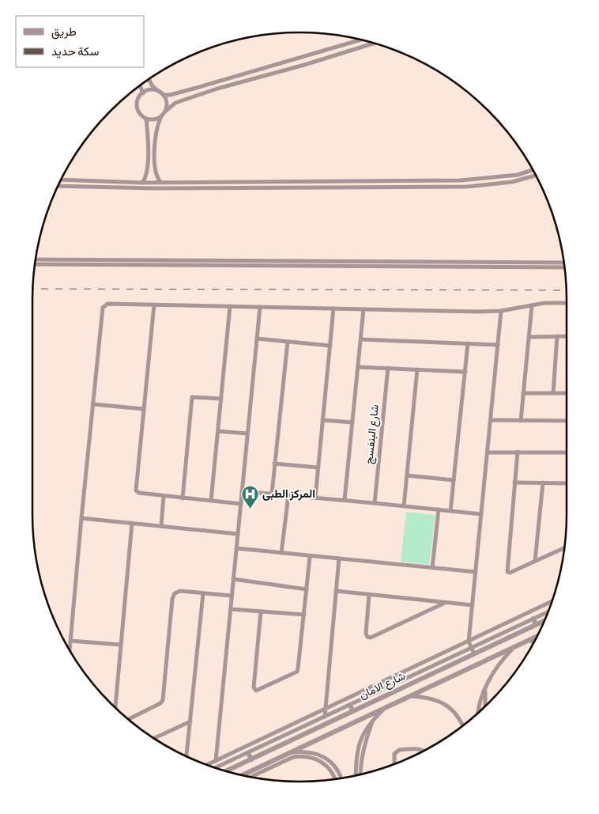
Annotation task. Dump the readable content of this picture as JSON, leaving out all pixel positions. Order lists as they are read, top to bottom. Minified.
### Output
{"streets":{"street":["شارع البنفسج","شارع الامان"]},"places":{"hospital":["المركز الطبى"]},"legend":["طريق","سكة حديد"]}
